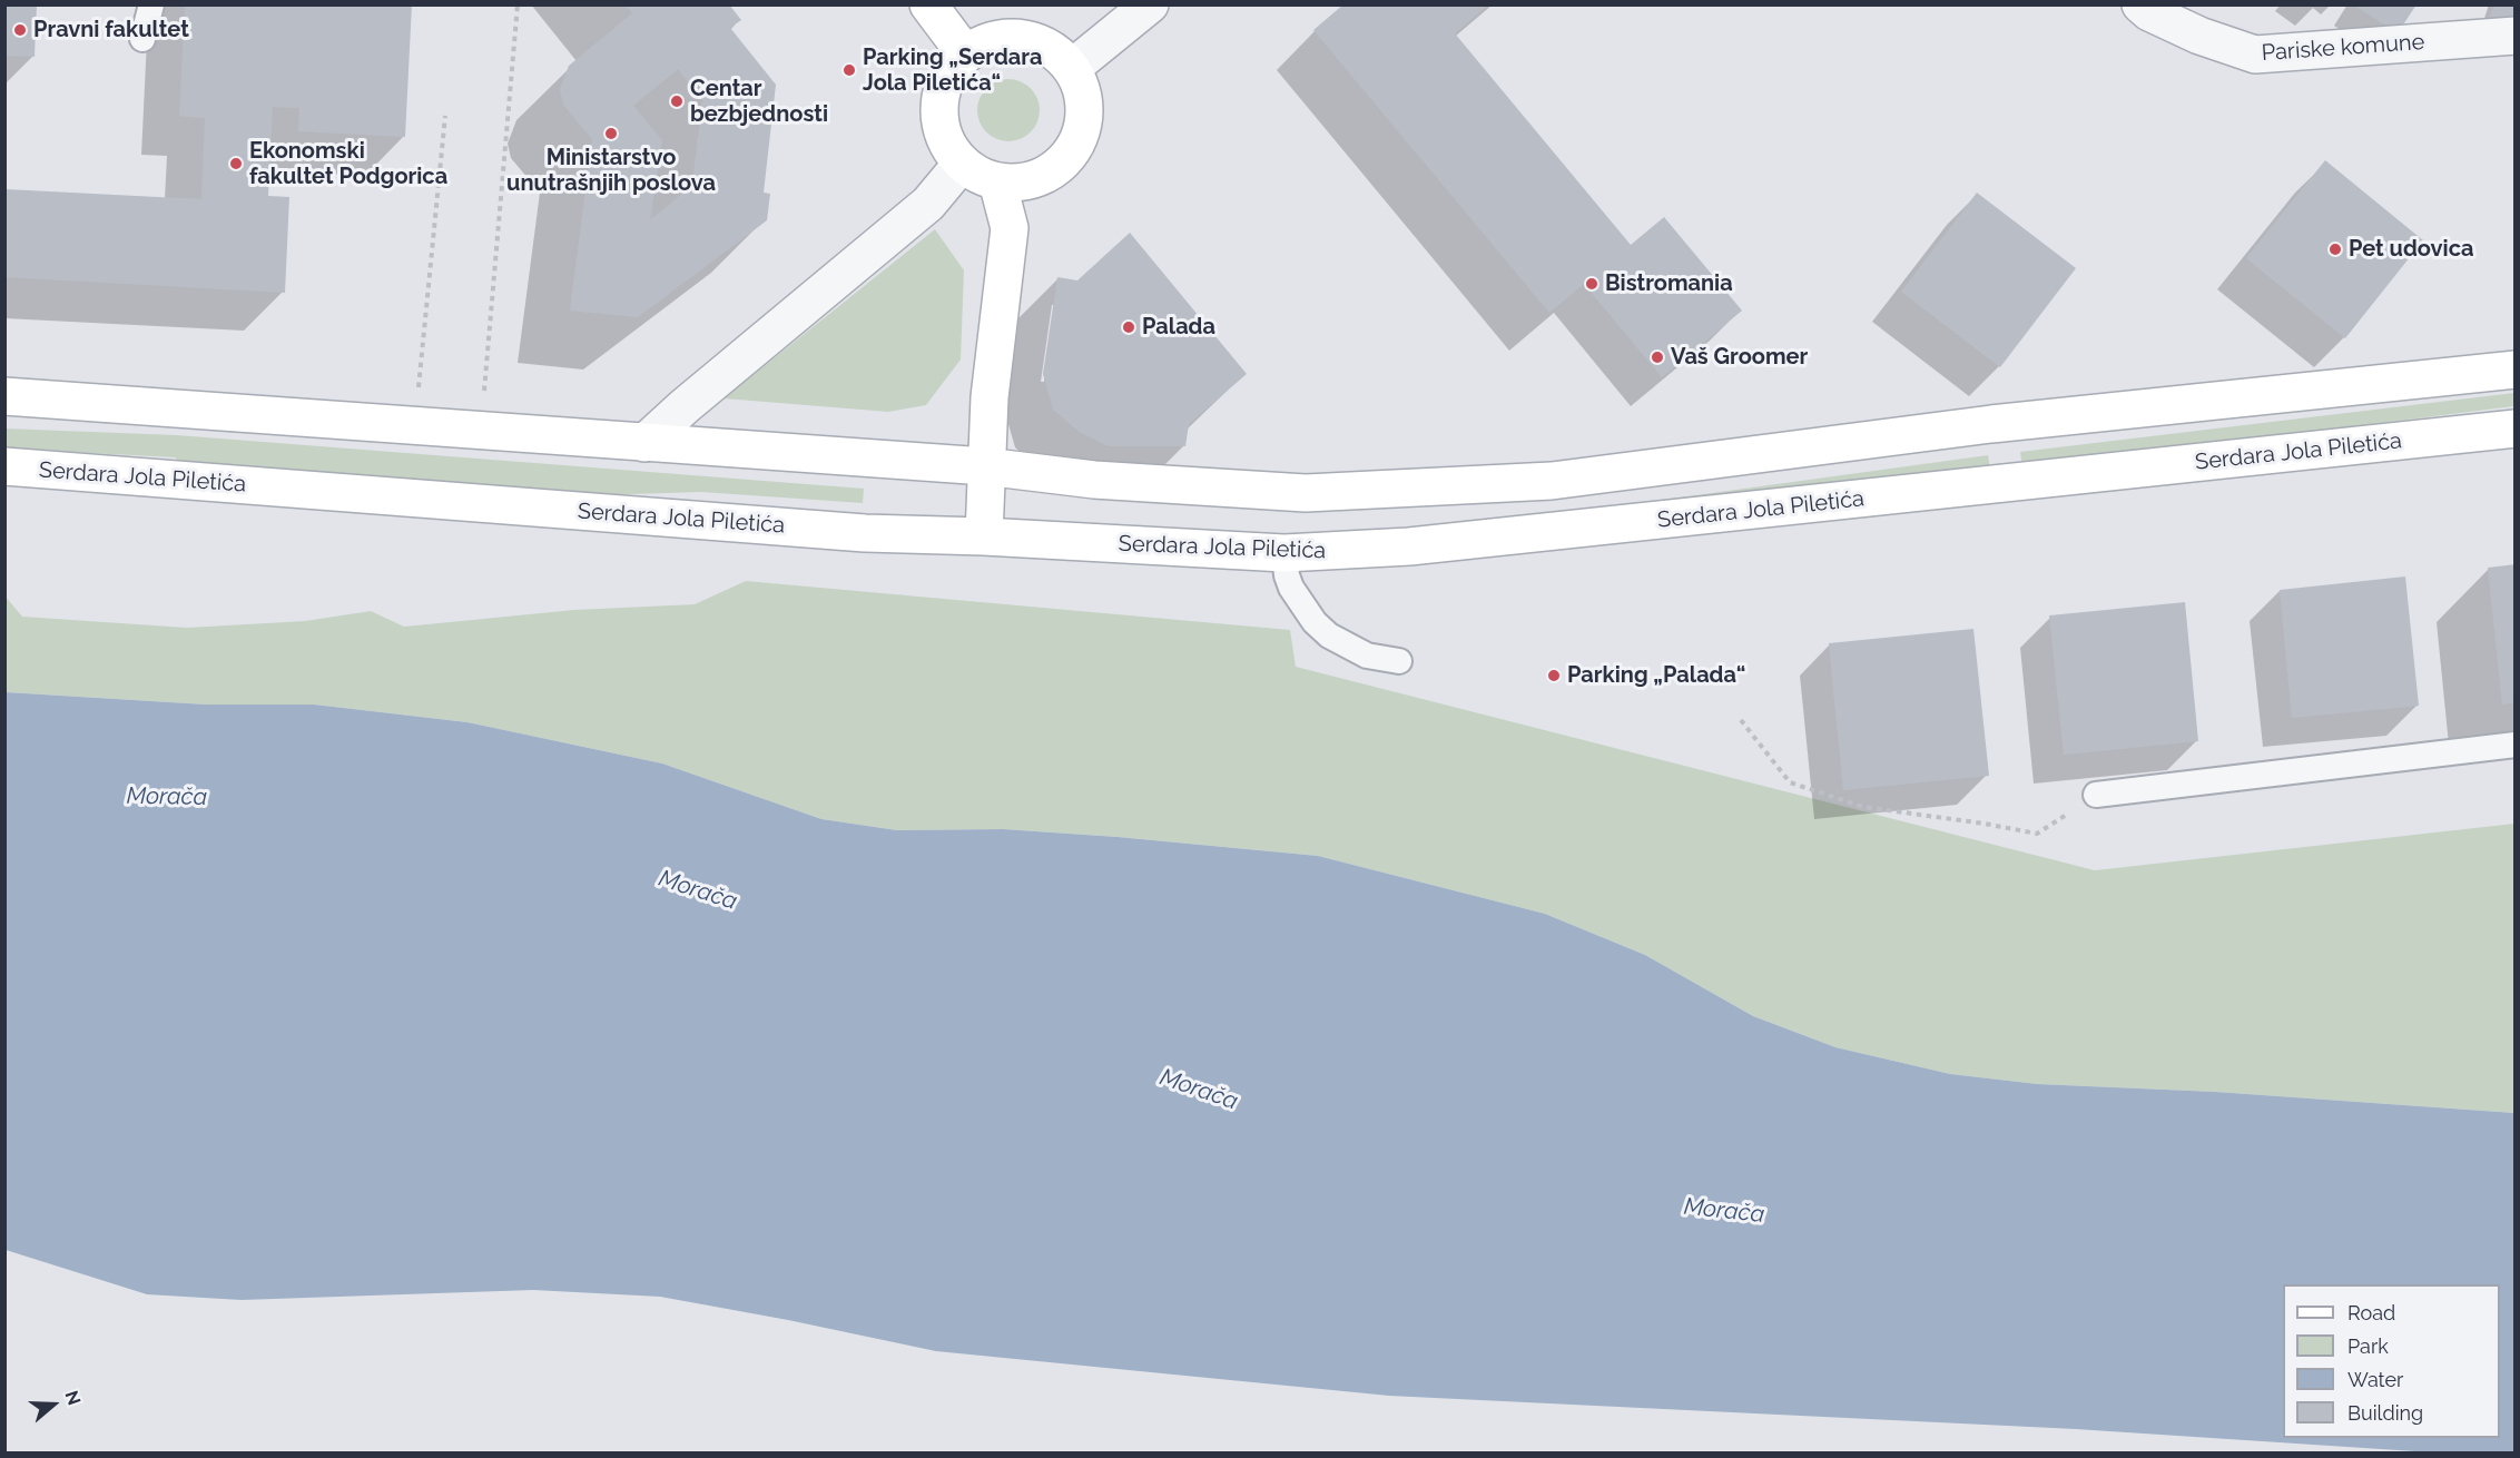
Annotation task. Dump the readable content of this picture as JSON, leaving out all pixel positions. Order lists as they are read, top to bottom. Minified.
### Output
{"streets":{"main road":["Serdara Jola Piletića"],"street":["Pariske komune"]},"water":["Morača"],"places":["Pravni fakultet","Parking „Serdara Jola Piletića“","Centar bezbjednosti","Ministarstvo unutrašnjih poslova","Ekonomski fakultet Podgorica","Pet udovica","Bistromania","Palada","Vaš Groomer","Parking „Palada“"],"legend":["Road","Park","Water","Building"],"north":"right"}
